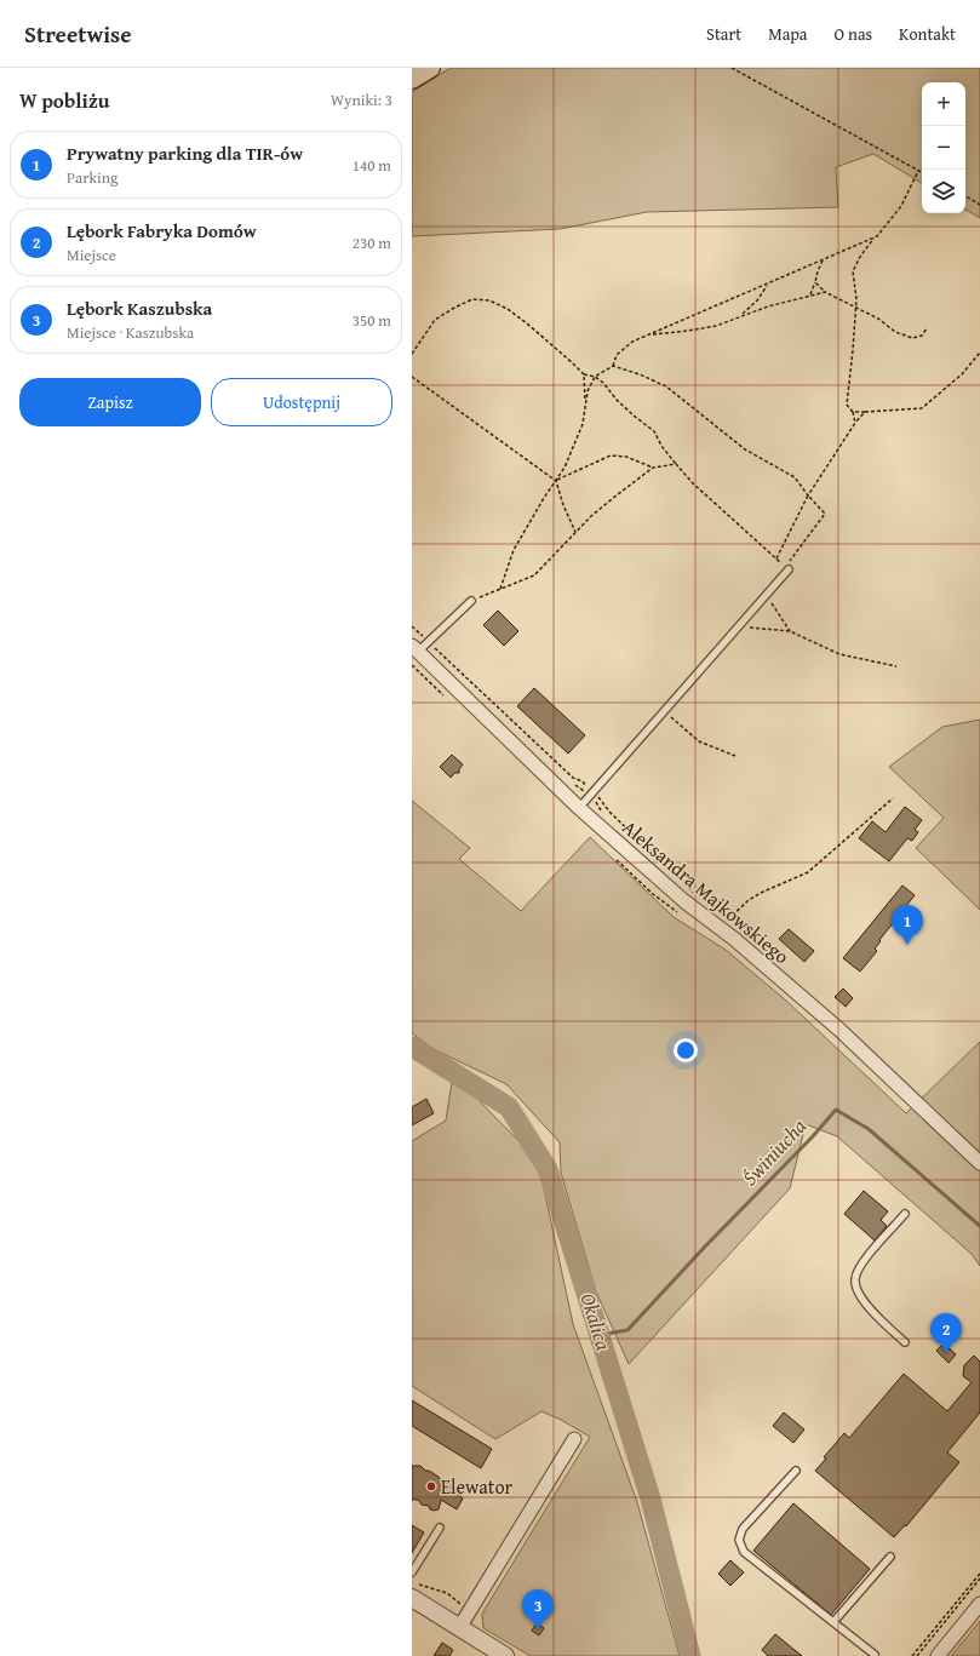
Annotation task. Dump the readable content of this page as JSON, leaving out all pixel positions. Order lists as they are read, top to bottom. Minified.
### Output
{"streets":{"street":["Aleksandra Majkowskiego"]},"water":["Świniucha","Okalica"],"places":["Elewator"],"page":{"header":"Streetwise","nav":["Start","Mapa","O nas","Kontakt"],"heading":["W pobliżu","Wyniki: 3"],"map_buttons":["+","−"],"list":[{"mark":"1","name":"Prywatny parking dla TIR-ów","note":"Parking","value":"140 m"},{"mark":"2","name":"Lębork Fabryka Domów","note":"Miejsce","value":"230 m"},{"mark":"3","name":"Lębork Kaszubska","note":"Miejsce · Kaszubska","value":"350 m"}],"buttons":["Zapisz","Udostępnij"],"pins":["1","2","3"]}}
